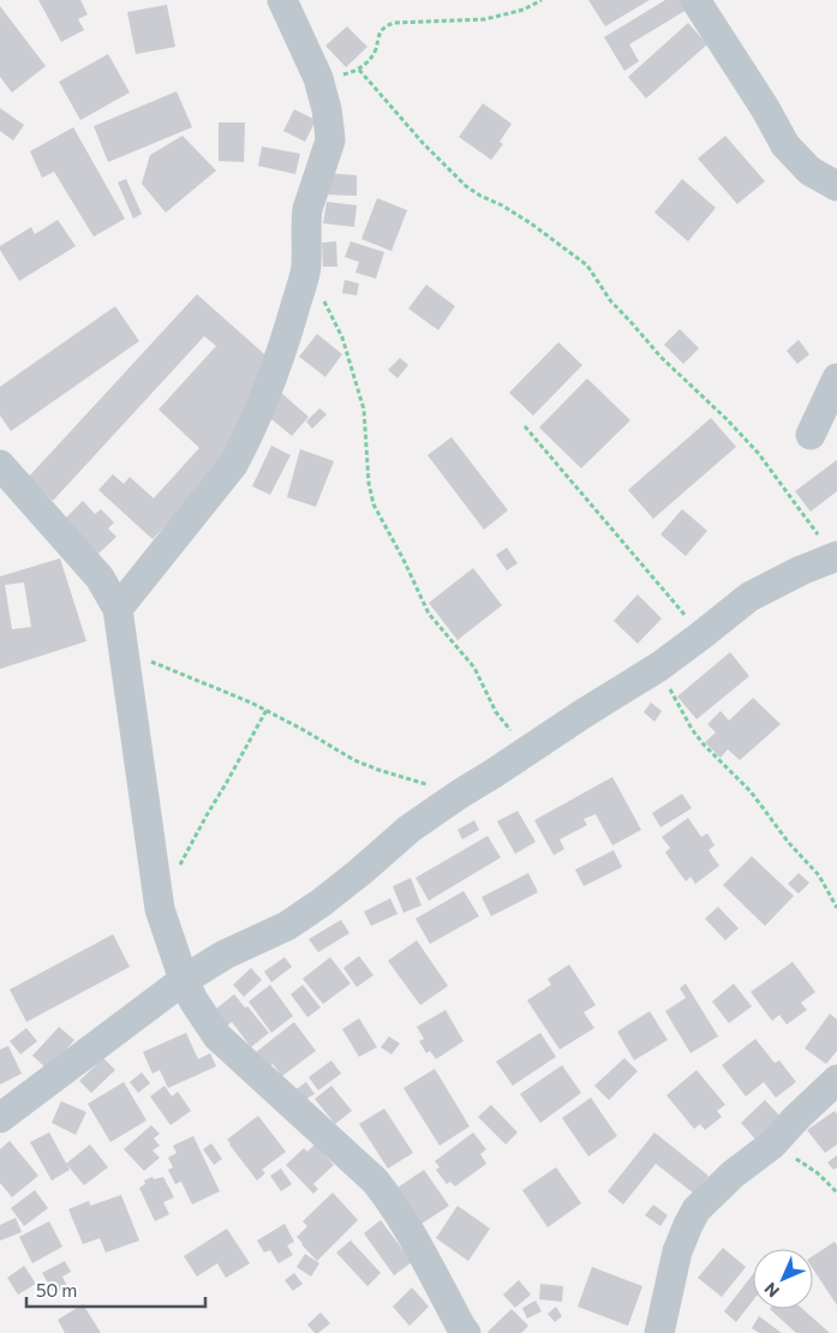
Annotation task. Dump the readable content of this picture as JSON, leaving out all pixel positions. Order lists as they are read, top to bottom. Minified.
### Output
{"scale_bar":"50 m","north":"bottom left"}
